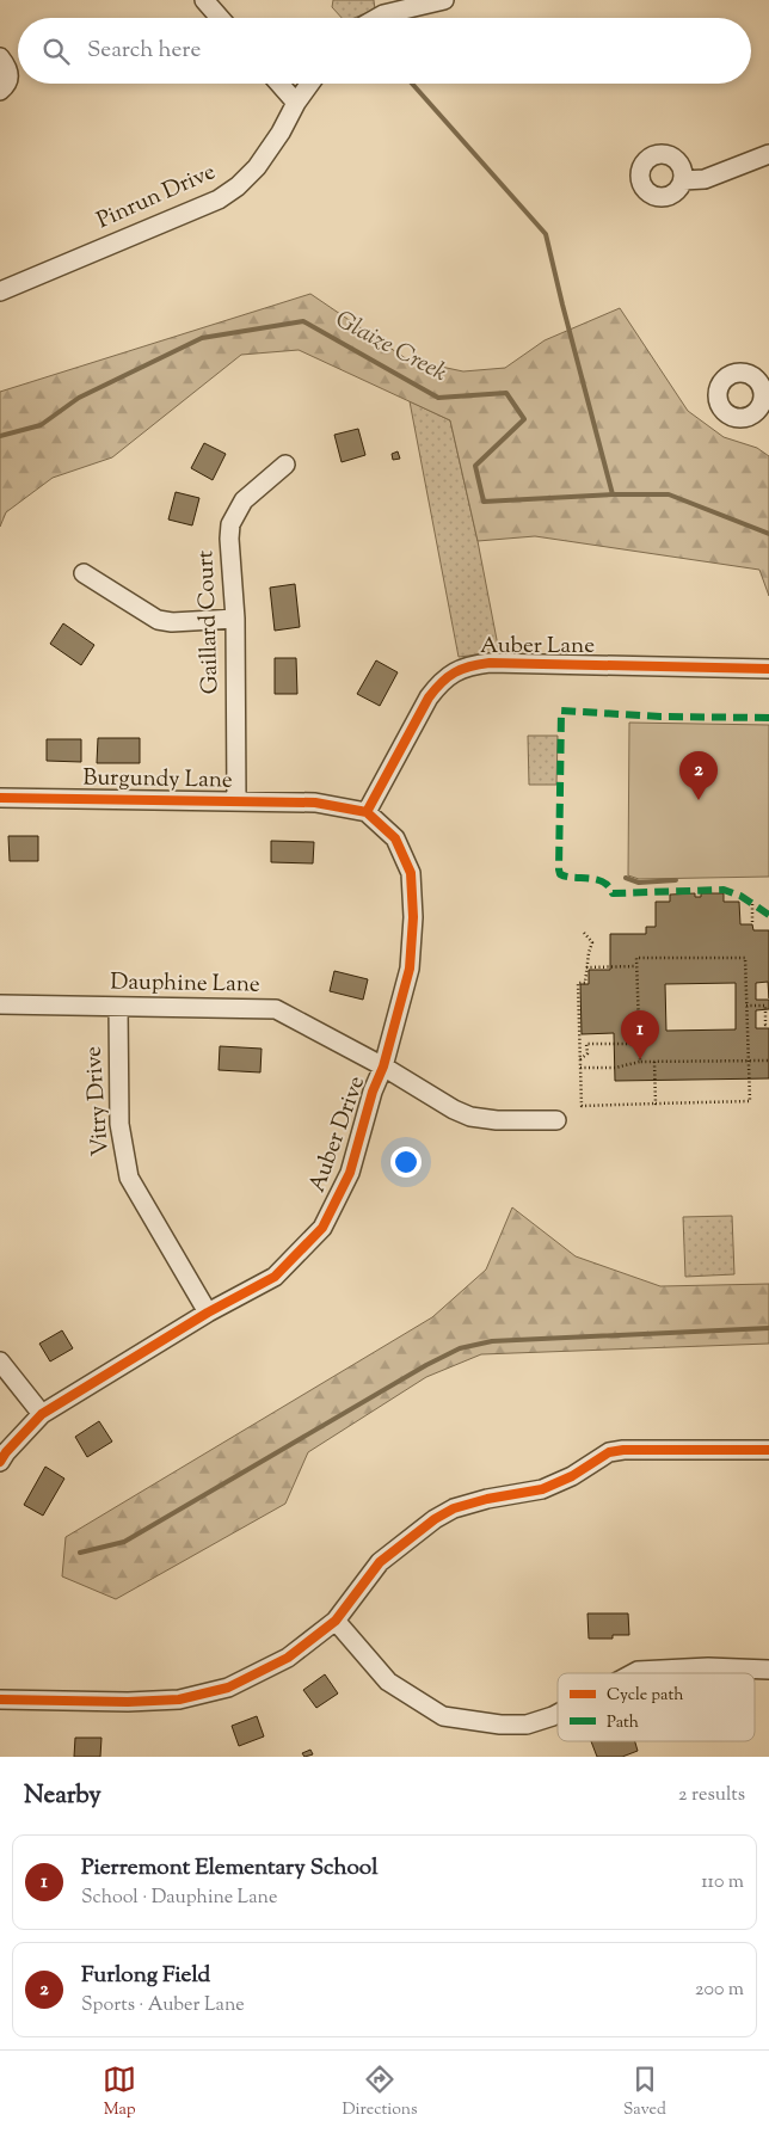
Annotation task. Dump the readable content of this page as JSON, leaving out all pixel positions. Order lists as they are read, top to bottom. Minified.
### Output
{"streets":{"street":["Pinrun Drive","Gaillard Court","Auber Lane","Burgundy Lane","Dauphine Lane","Vitry Drive","Auber Drive"]},"crossings":[["Gaillard Court","Burgundy Lane"],["Auber Lane","Burgundy Lane"],["Auber Lane","Auber Drive"],["Burgundy Lane","Auber Drive"],["Dauphine Lane","Vitry Drive"],["Dauphine Lane","Auber Drive"],["Vitry Drive","Auber Drive"]],"water":["Glaize Creek"],"legend":["Cycle path","Path"],"page":{"search":"Search here","pins":["2","1"],"heading":["Nearby","2 results"],"list":[{"mark":"1","name":"Pierremont Elementary School","note":"School · Dauphine Lane","value":"110 m"},{"mark":"2","name":"Furlong Field","note":"Sports · Auber Lane","value":"200 m"}],"nav":["Map","Directions","Saved"]}}
